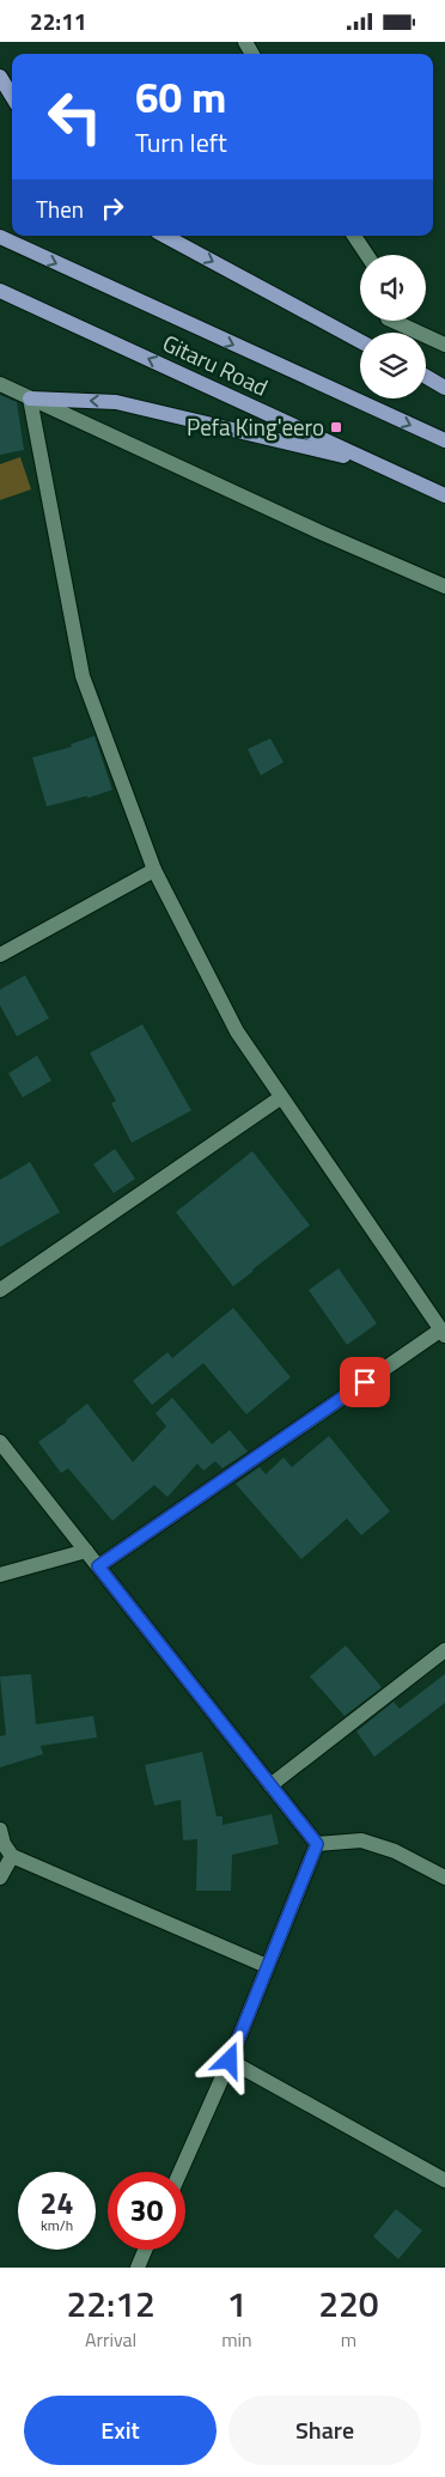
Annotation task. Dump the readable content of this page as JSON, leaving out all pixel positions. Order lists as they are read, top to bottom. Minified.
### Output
{"streets":{"main road":["Gitaru Road"]},"places":{"transit":["Pefa King'eero"]},"page":{"status":"22:11","turn":["60 m","Turn left"],"then":"Then","speed":"24 km/h","limit":"30","eta":["22:12","Arrival","1","min","220","m"],"buttons":["Exit","Share"]}}
